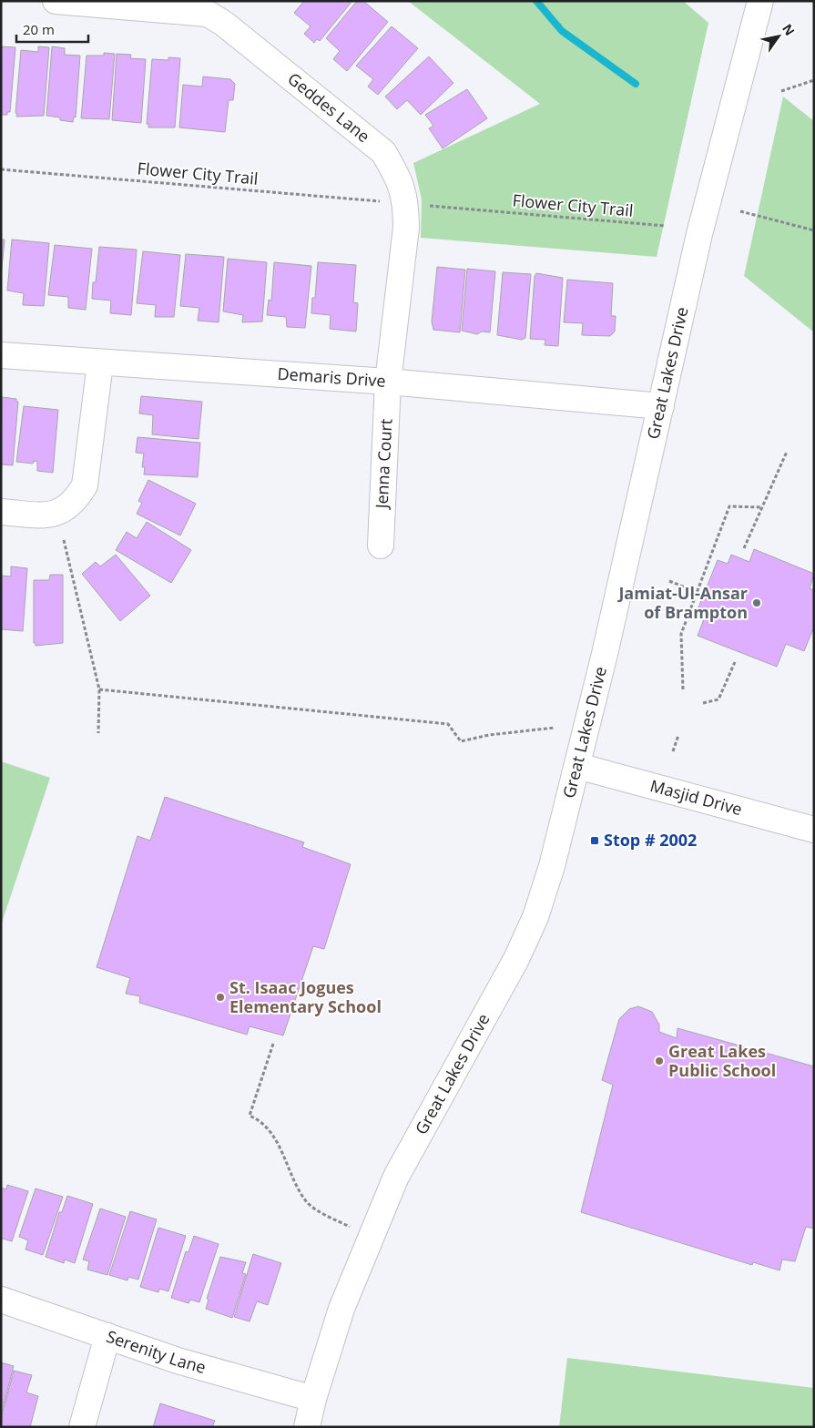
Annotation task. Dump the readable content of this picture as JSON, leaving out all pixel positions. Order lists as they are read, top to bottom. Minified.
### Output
{"streets":{"street":["Geddes Lane","Great Lakes Drive","Demaris Drive","Jenna Court","Masjid Drive","Serenity Lane"],"path":["Flower City Trail"]},"crossings":[["Geddes Lane","Demaris Drive"],["Geddes Lane","Jenna Court"],["Great Lakes Drive","Demaris Drive"],["Great Lakes Drive","Masjid Drive"],["Great Lakes Drive","Serenity Lane"],["Demaris Drive","Jenna Court"]],"places":{"other":["Jamiat-Ul-Ansar of Brampton","St. Isaac Jogues Elementary School","Great Lakes Public School"],"transit":["Stop # 2002"]},"scale_bar":"20 m","north":"top right"}
